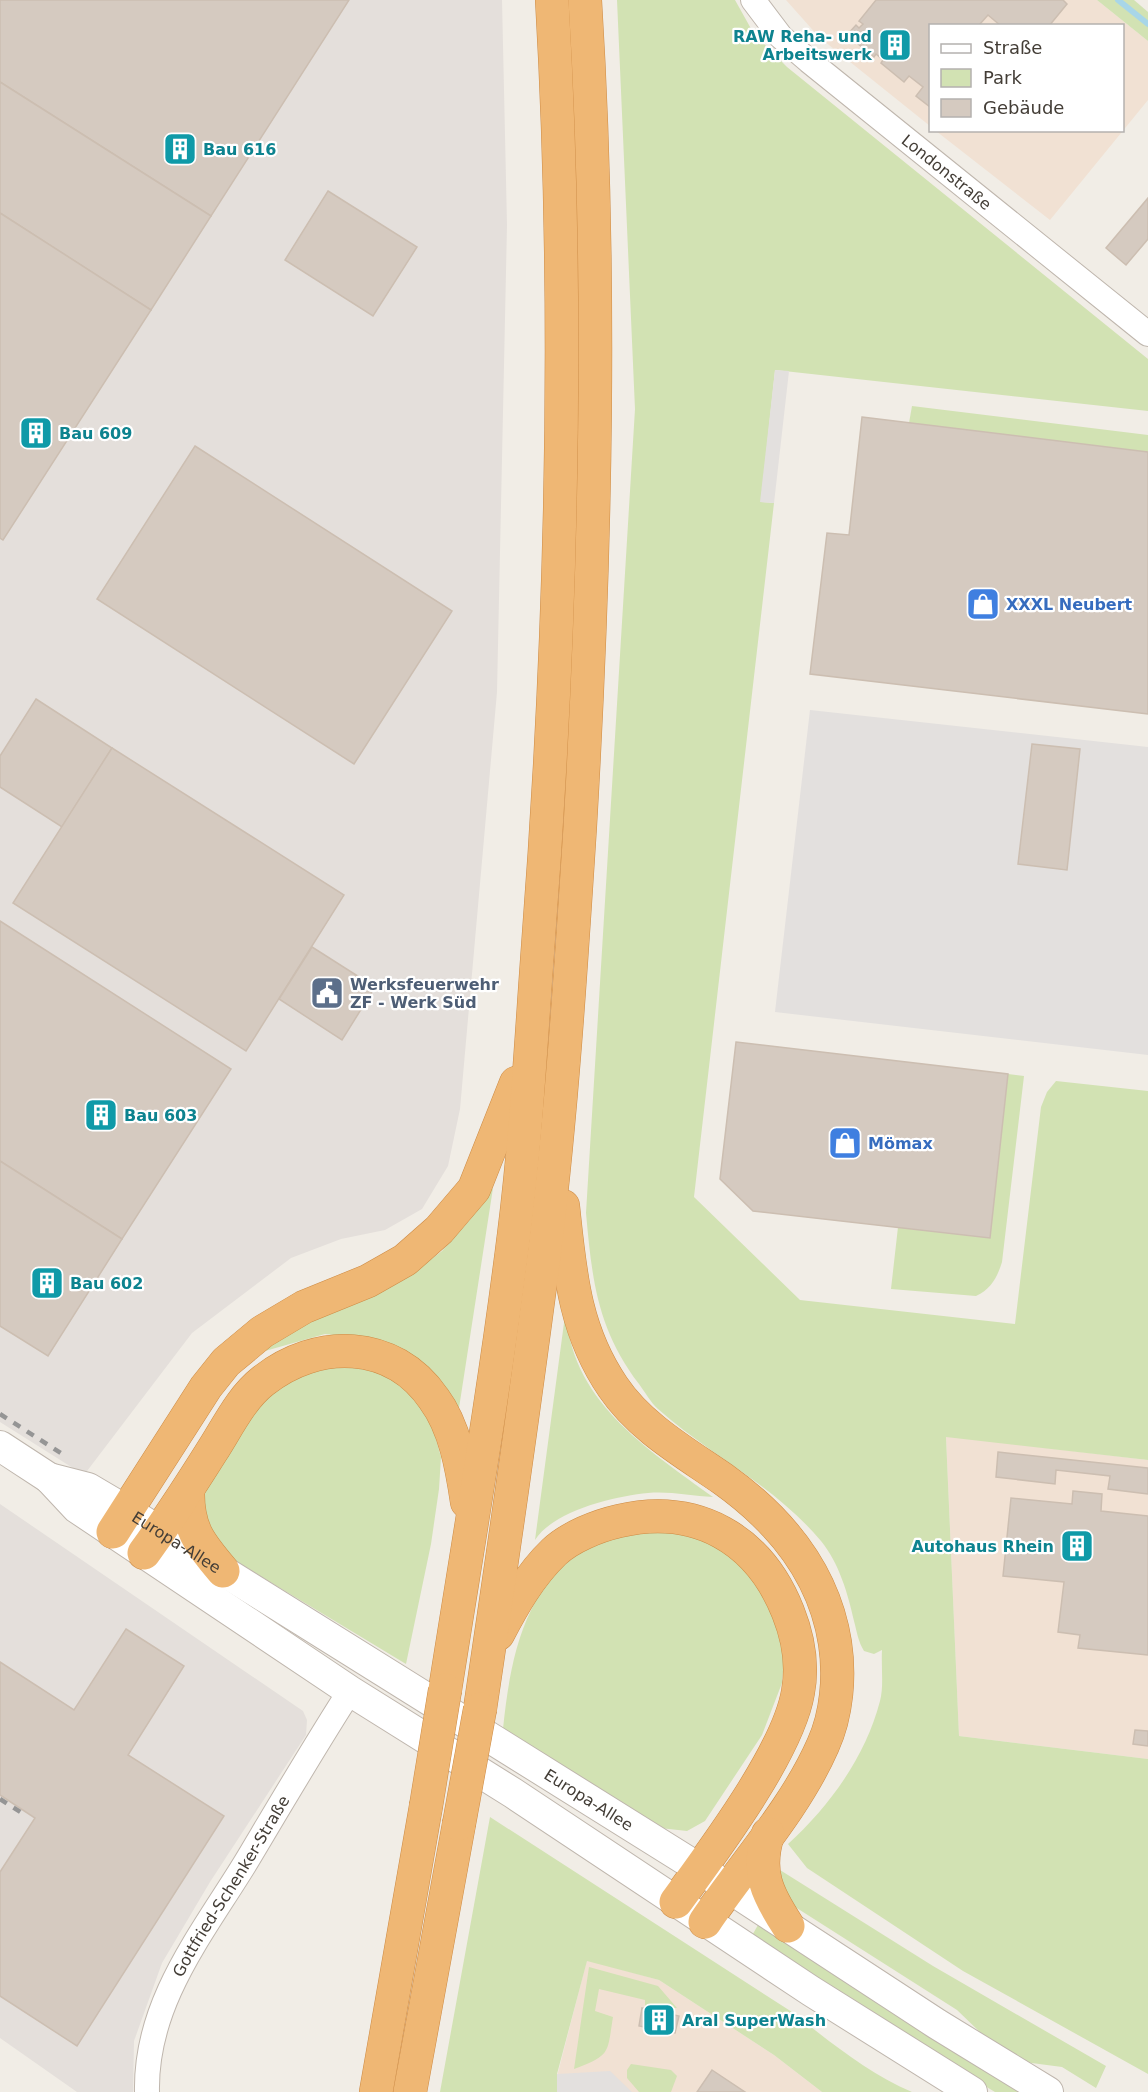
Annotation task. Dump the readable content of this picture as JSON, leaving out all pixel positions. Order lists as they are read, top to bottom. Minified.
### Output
{"streets":{"street":["Londonstraße","Europa-Allee","Gottfried-Schenker-Straße"]},"crossings":[["Europa-Allee","Gottfried-Schenker-Straße"]],"places":{"building":["RAW Reha- und Arbeitswerk","Bau 616","Bau 609","Bau 603","Bau 602","Autohaus Rhein","Aral SuperWash"],"shop":["XXXL Neubert","Mömax"],"public building":["Werksfeuerwehr ZF - Werk Süd"]},"legend":["Straße","Park","Gebäude"]}
